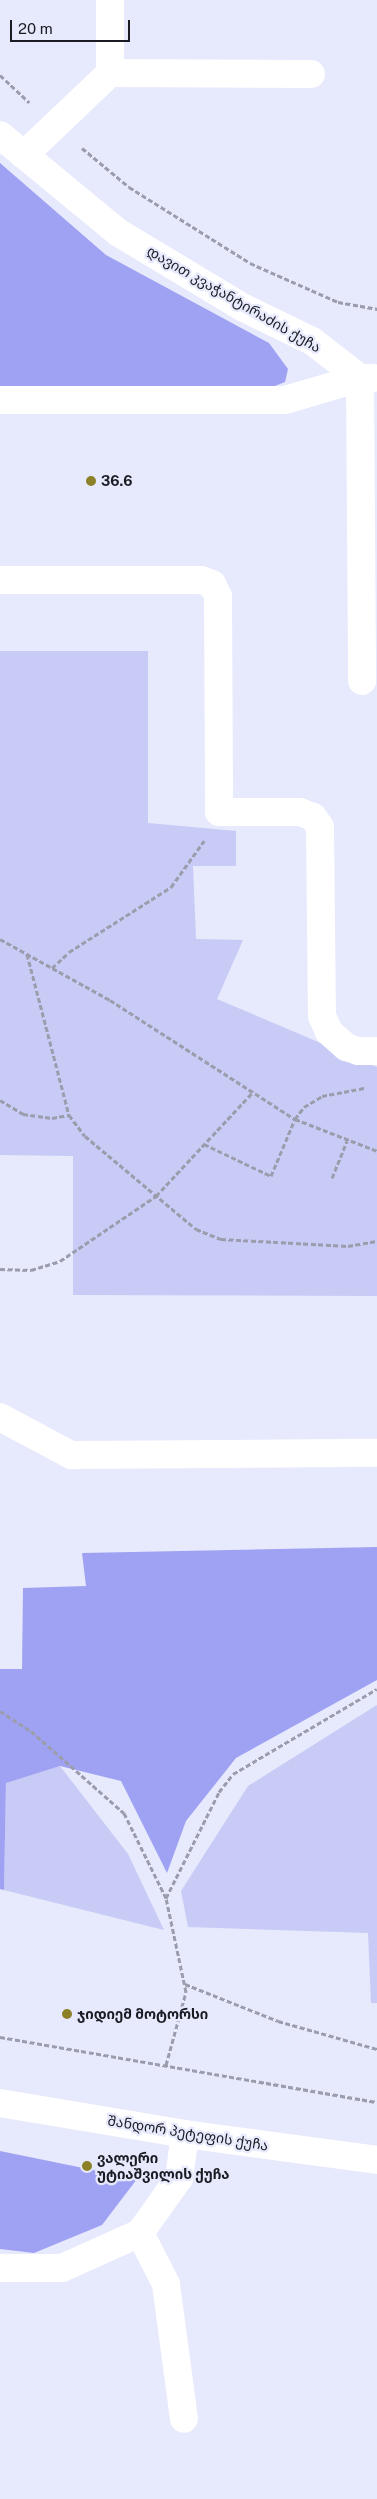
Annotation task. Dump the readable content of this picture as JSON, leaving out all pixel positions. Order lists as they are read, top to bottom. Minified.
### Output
{"streets":{"street":["დავით კვაჭანტირაძის ქუჩა","შანდორ პეტეფის ქუჩა"]},"places":["36.6","ჯიდიემ მოტორსი","ვალერი უტიაშვილის ქუჩა"],"scale_bar":"20 m"}
